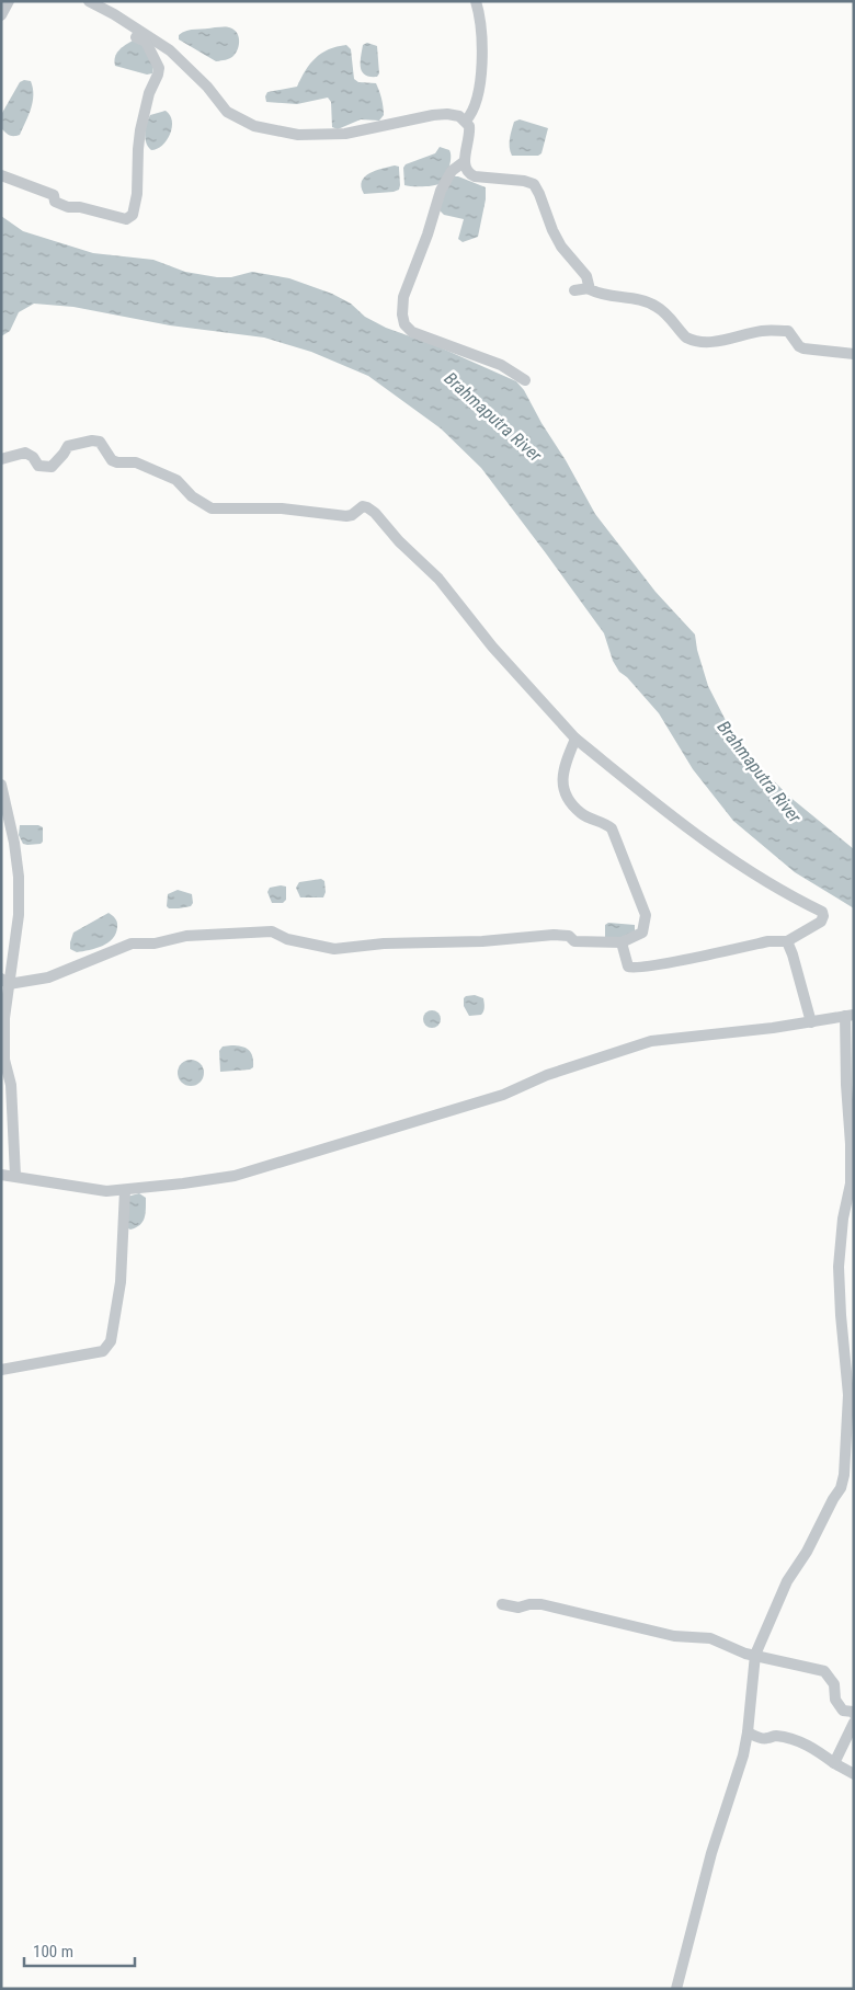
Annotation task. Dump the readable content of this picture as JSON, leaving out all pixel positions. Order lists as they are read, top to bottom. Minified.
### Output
{"water":["Brahmaputra River"],"scale_bar":"100 m"}
